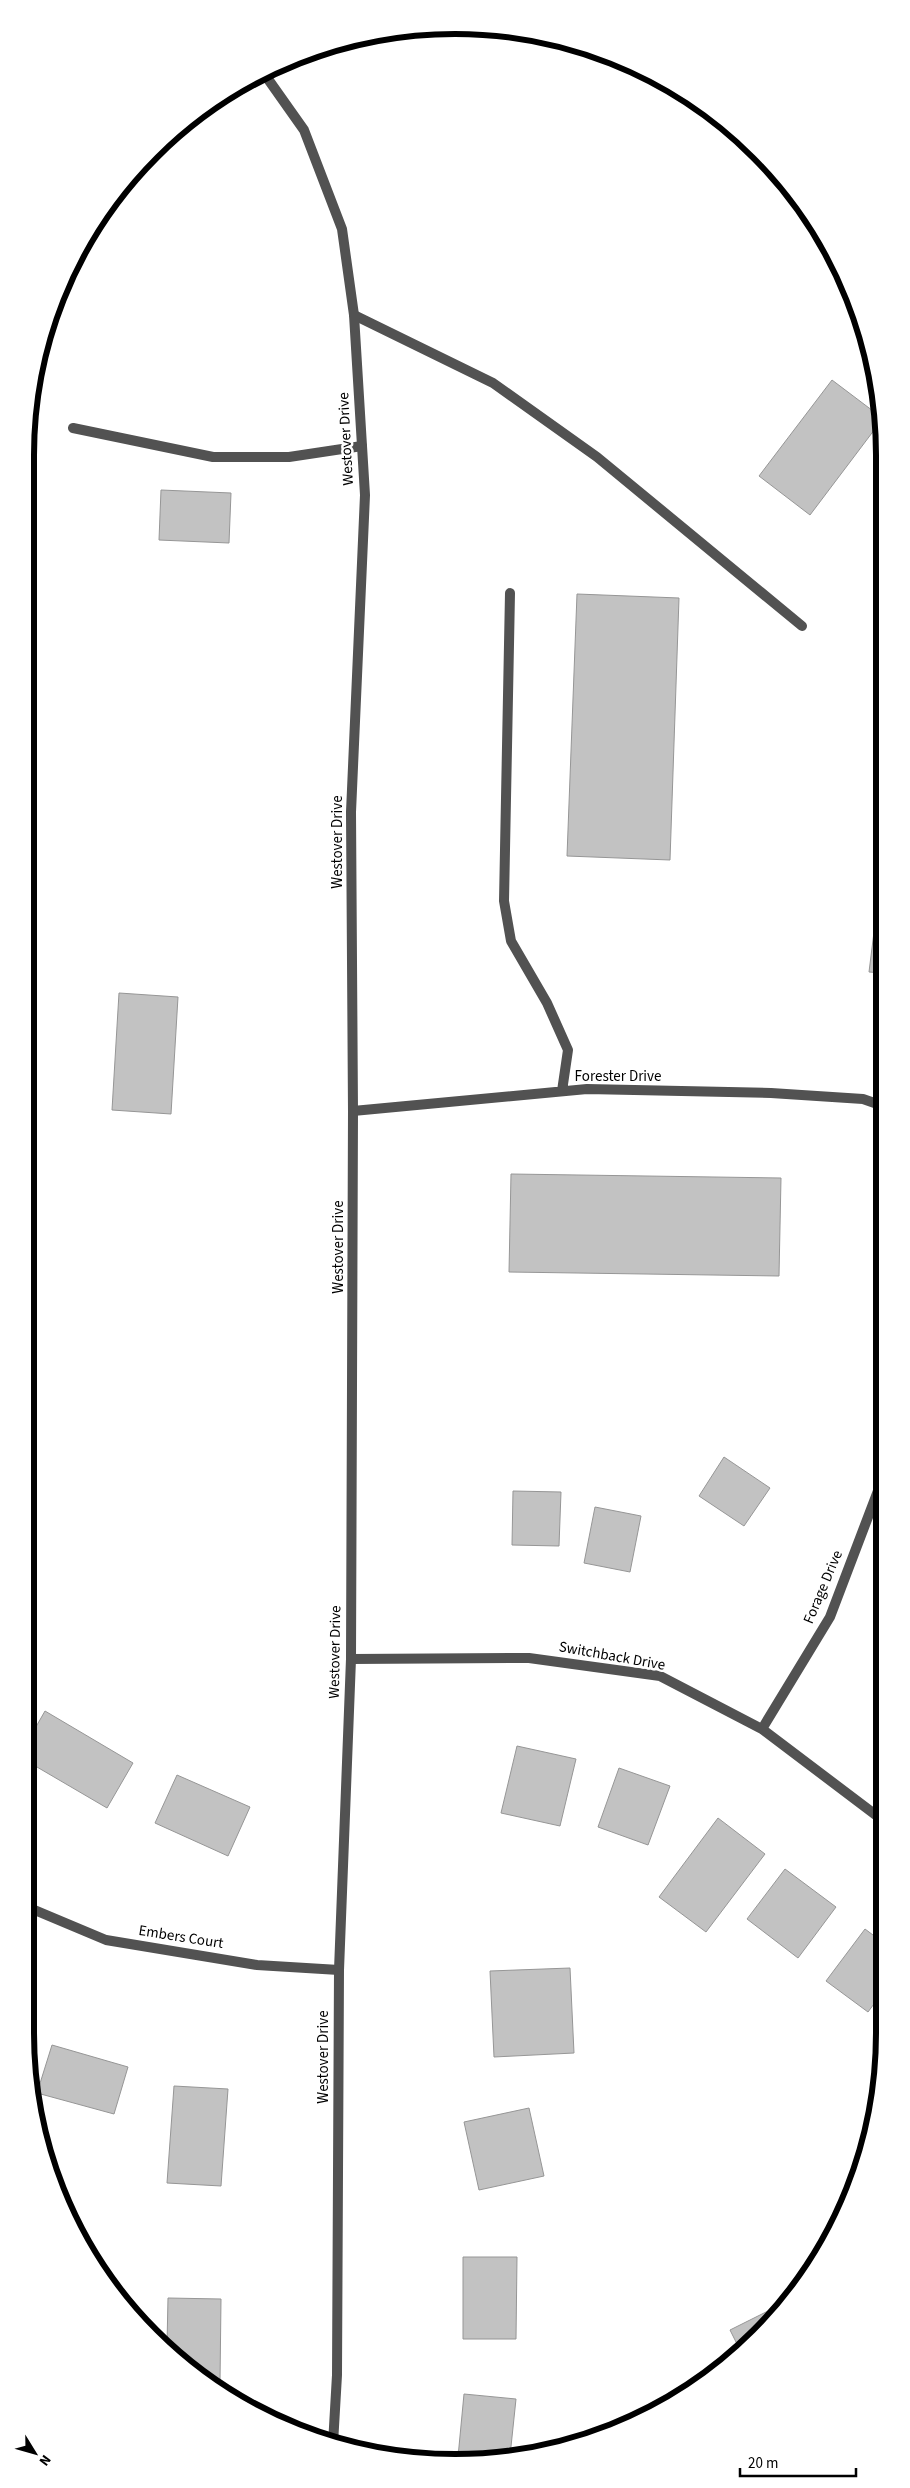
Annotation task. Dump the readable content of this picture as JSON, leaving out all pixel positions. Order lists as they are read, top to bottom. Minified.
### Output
{"streets":{"street":["Westover Drive","Forester Drive","Forage Drive","Switchback Drive","Embers Court"]},"crossings":[["Westover Drive","Forester Drive"],["Westover Drive","Switchback Drive"],["Westover Drive","Embers Court"],["Forage Drive","Switchback Drive"]],"scale_bar":"20 m","north":"bottom right"}
